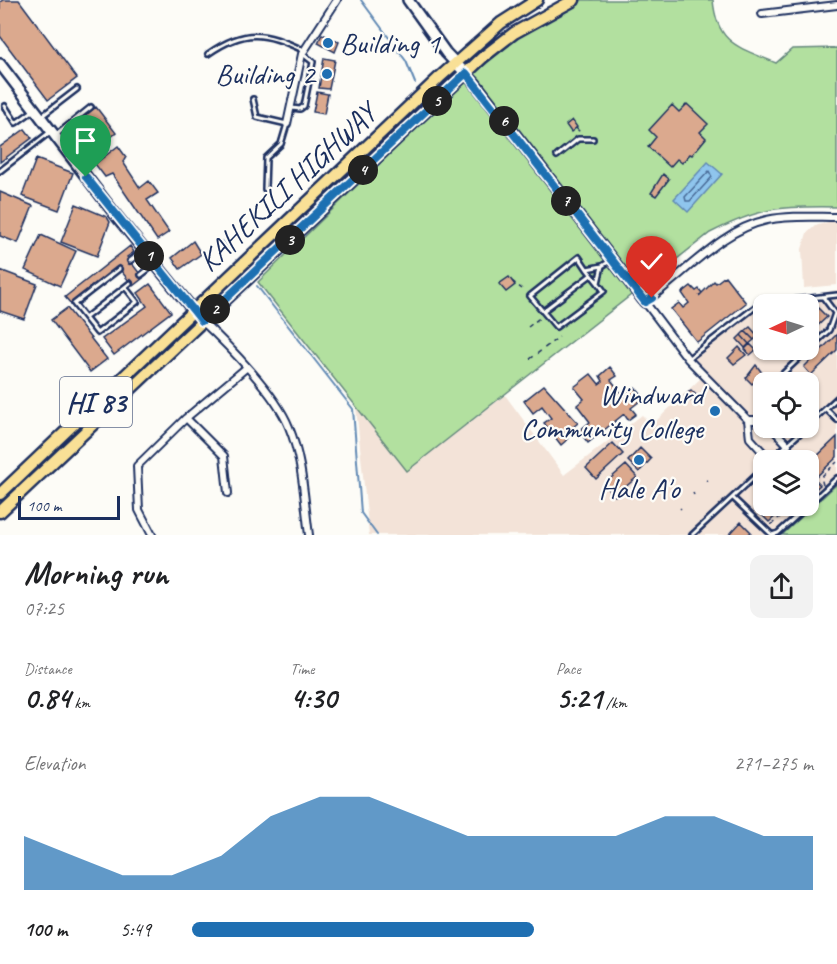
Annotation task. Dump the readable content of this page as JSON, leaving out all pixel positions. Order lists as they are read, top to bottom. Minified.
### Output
{"streets":{"main road":["KAHEKILI HIGHWAY","HI 83"]},"places":["Building 1","Building 2","Windward Community College","Hale A'o"],"scale_bar":"100 m","north":"left","page":{"pins":["5","6","4","7","3","1","2"],"scale":"100 m","heading":["Morning run","07:25"],"stats":[["Distance","0.84 km"],["Time","4:30"],["Pace","5:21 /km"]],"chart":["Elevation","271–275 m"],"list":[{"name":"100 m","note":"5:49"}]}}
